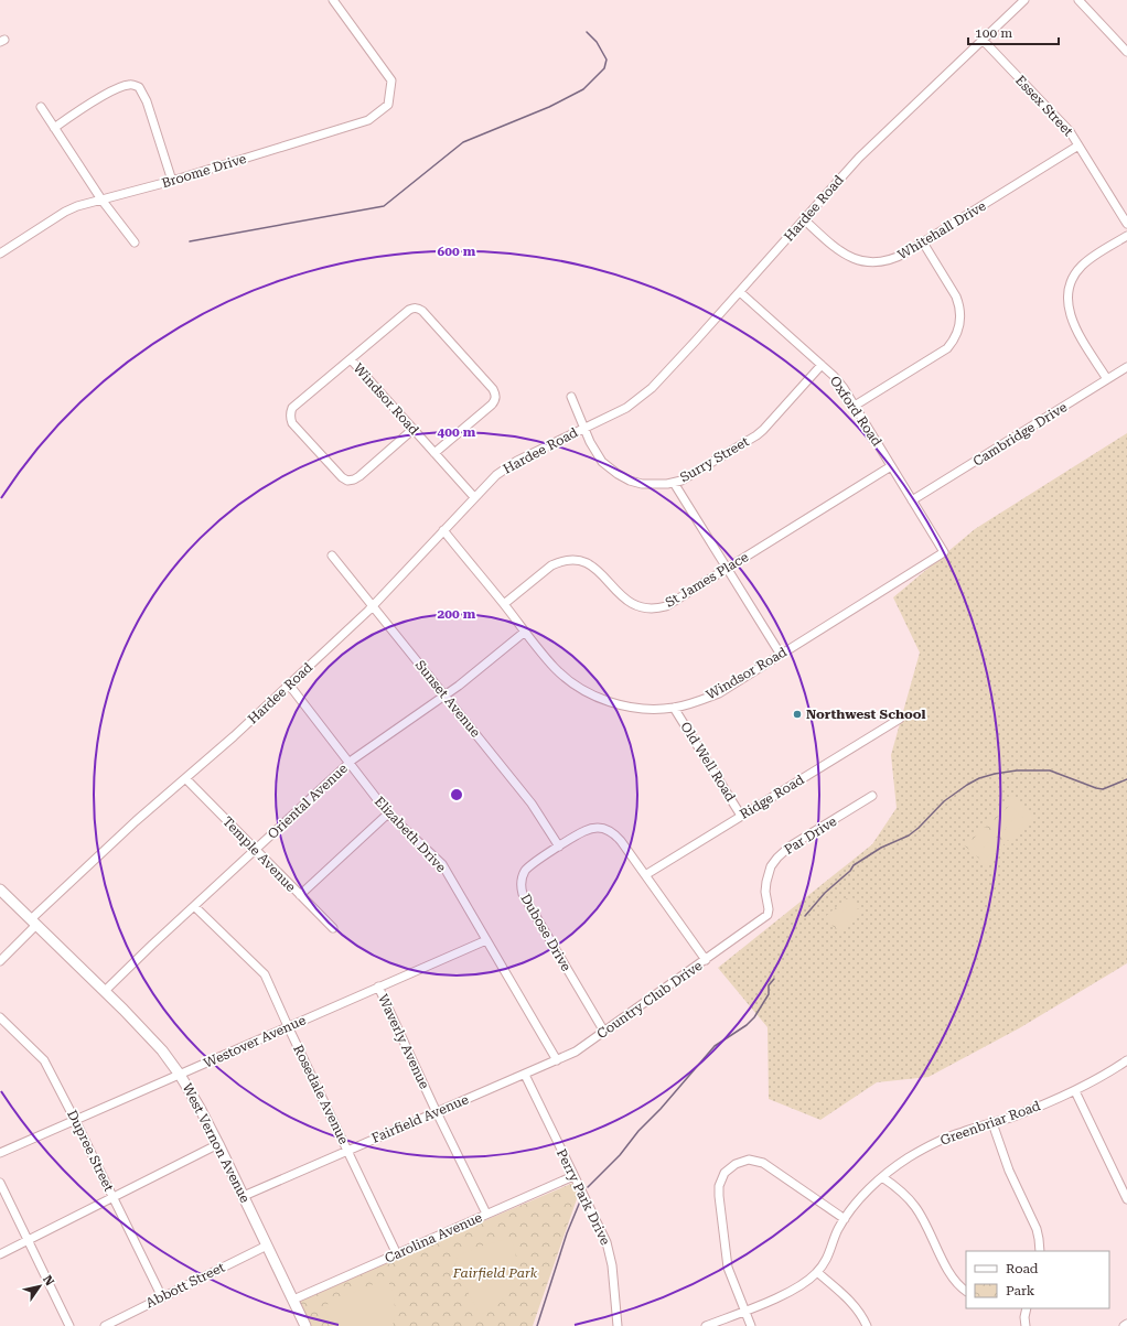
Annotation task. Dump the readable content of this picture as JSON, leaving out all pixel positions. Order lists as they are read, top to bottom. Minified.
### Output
{"streets":{"main road":["West Vernon Avenue"],"street":["Essex Street","Broome Drive","Hardee Road","Whitehall Drive","Windsor Road","Oxford Road","Cambridge Drive","Surry Street","St James Place","Sunset Avenue","Old Well Road","Ridge Road","Oriental Avenue","Elizabeth Drive","Par Drive","Temple Avenue","Dubose Drive","Country Club Drive","Westover Avenue","Waverly Avenue","Rosedale Avenue","Fairfield Avenue","Greenbriar Road","Dupree Street","Perry Park Drive","Carolina Avenue","Abbott Street"]},"crossings":[["Essex Street","Hardee Road"],["Essex Street","Whitehall Drive"],["Hardee Road","Whitehall Drive"],["Hardee Road","Windsor Road"],["Hardee Road","Oxford Road"],["Hardee Road","Surry Street"],["Hardee Road","Sunset Avenue"],["Hardee Road","Elizabeth Drive"],["Hardee Road","Temple Avenue"],["Hardee Road","West Vernon Avenue"],["Windsor Road","Oxford Road"],["Windsor Road","St James Place"],["Windsor Road","Old Well Road"],["Windsor Road","Oriental Avenue"],["Oxford Road","Cambridge Drive"],["Oxford Road","Surry Street"],["Oxford Road","St James Place"],["Sunset Avenue","Oriental Avenue"],["Sunset Avenue","Dubose Drive"],["Old Well Road","Ridge Road"],["Ridge Road","Dubose Drive"],["Oriental Avenue","Elizabeth Drive"],["Oriental Avenue","Temple Avenue"],["Oriental Avenue","Rosedale Avenue"],["Oriental Avenue","West Vernon Avenue"],["Elizabeth Drive","Country Club Drive"],["Elizabeth Drive","Westover Avenue"],["Par Drive","Country Club Drive"],["Dubose Drive","Country Club Drive"],["Country Club Drive","Fairfield Avenue"],["Country Club Drive","Perry Park Drive"],["Westover Avenue","Waverly Avenue"],["Westover Avenue","Rosedale Avenue"],["Westover Avenue","West Vernon Avenue"],["Westover Avenue","Dupree Street"],["Waverly Avenue","Fairfield Avenue"],["Waverly Avenue","Carolina Avenue"],["Rosedale Avenue","Fairfield Avenue"],["Rosedale Avenue","Carolina Avenue"],["Fairfield Avenue","West Vernon Avenue"],["Fairfield Avenue","Perry Park Drive"],["West Vernon Avenue","Carolina Avenue"],["West Vernon Avenue","Abbott Street"],["Dupree Street","Abbott Street"],["Perry Park Drive","Carolina Avenue"]],"parks":["Fairfield Park"],"places":["Northwest School"],"legend":["Road","Park"],"scale_bar":"100 m","north":"top right","rings":["600 m","400 m","200 m"]}
